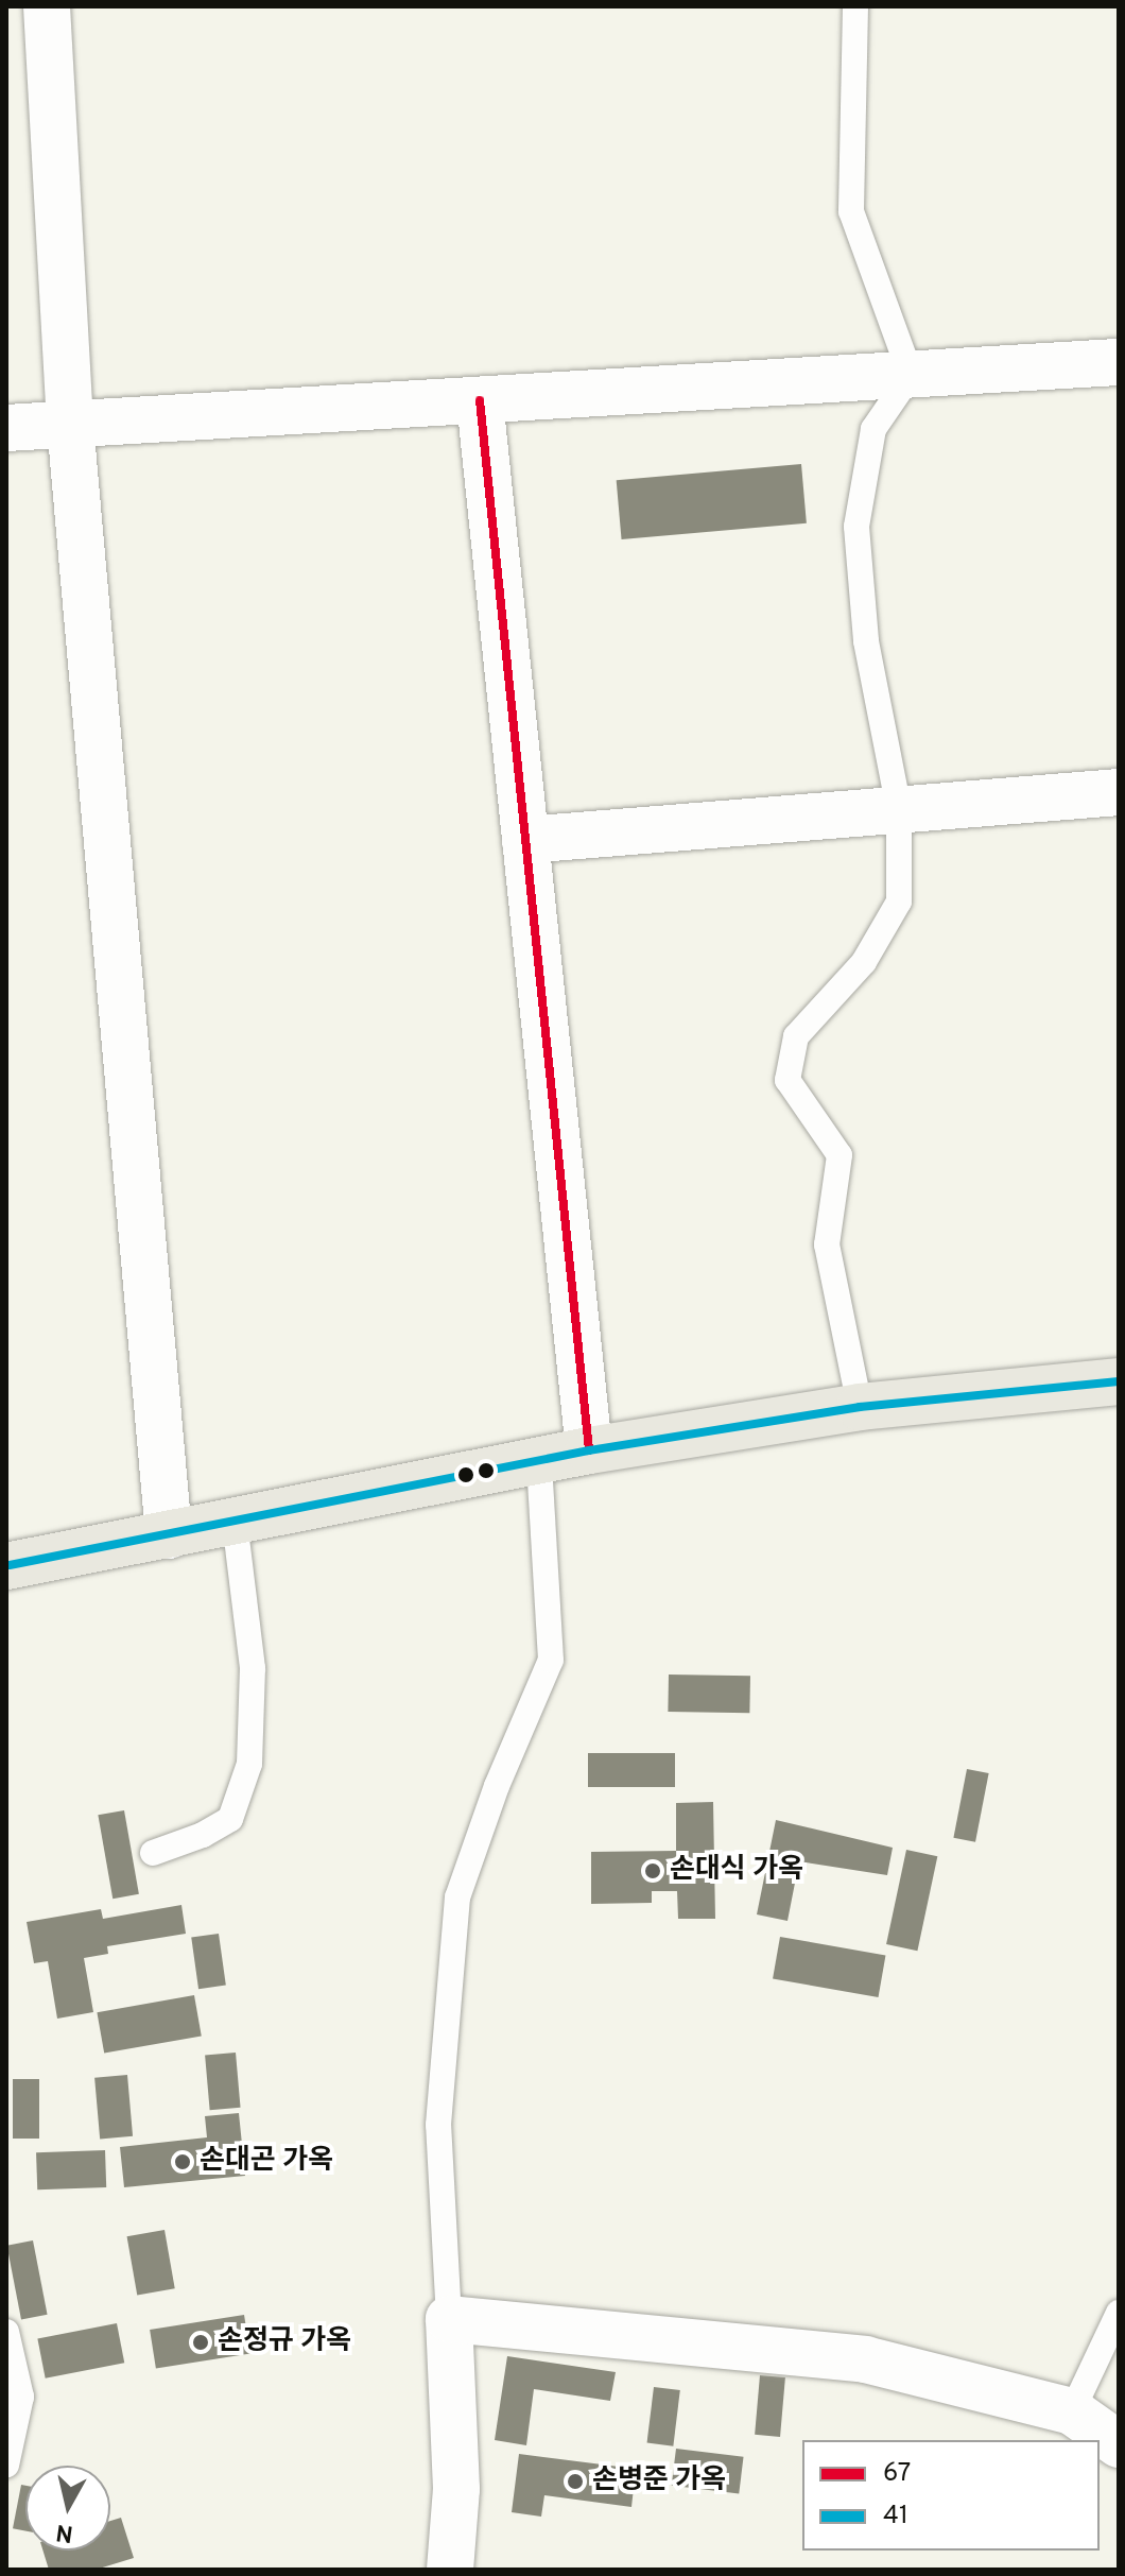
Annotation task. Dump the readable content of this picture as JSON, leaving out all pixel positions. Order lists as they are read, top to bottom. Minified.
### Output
{"places":["손대식 가옥","손대곤 가옥","손정규 가옥","손병준 가옥"],"lines":["transit line 67","transit line 41"],"legend":["67","41"],"north":"bottom"}
